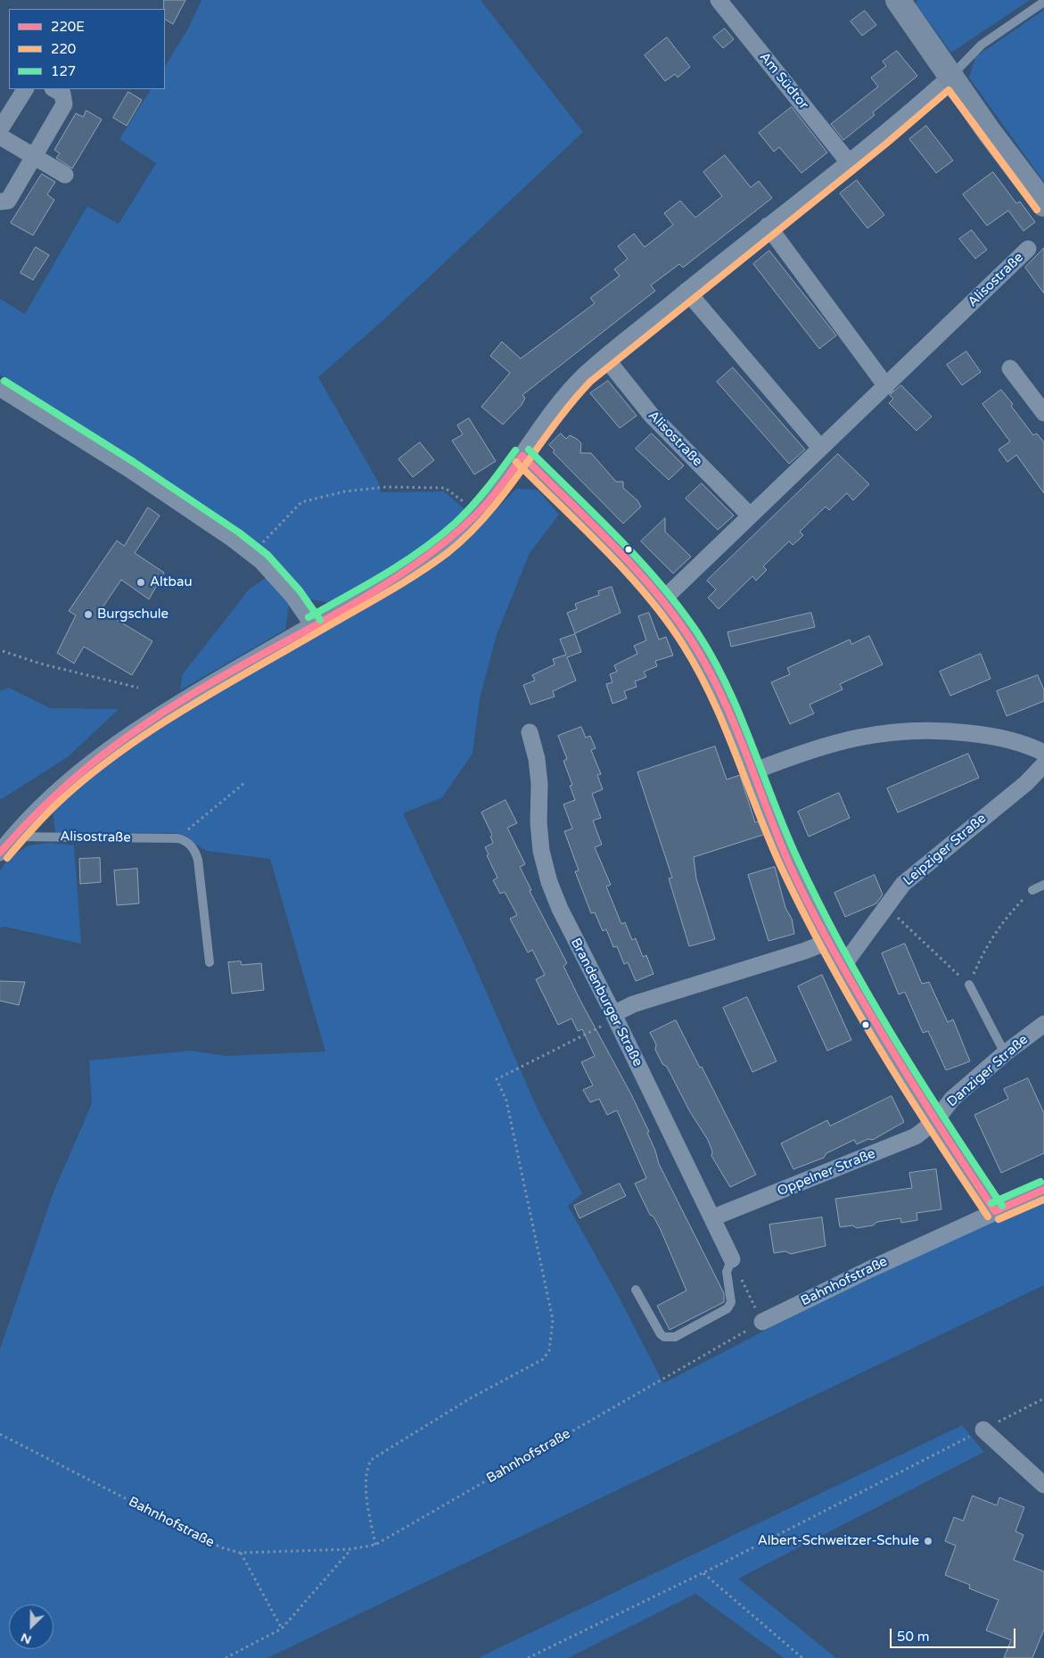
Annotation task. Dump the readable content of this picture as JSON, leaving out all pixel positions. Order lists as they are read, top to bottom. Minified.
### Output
{"streets":{"street":["Am Südtor","Alisostraße","Leipziger Straße","Brandenburger Straße","Danziger Straße","Oppelner Straße","Bahnhofstraße"]},"crossings":[["Brandenburger Straße","Oppelner Straße"],["Danziger Straße","Oppelner Straße"]],"places":["Altbau","Burgschule","Albert-Schweitzer-Schule"],"lines":["transit line 220","transit line 127","transit line 220E"],"legend":["220E","220","127"],"scale_bar":"50 m","north":"bottom left"}
